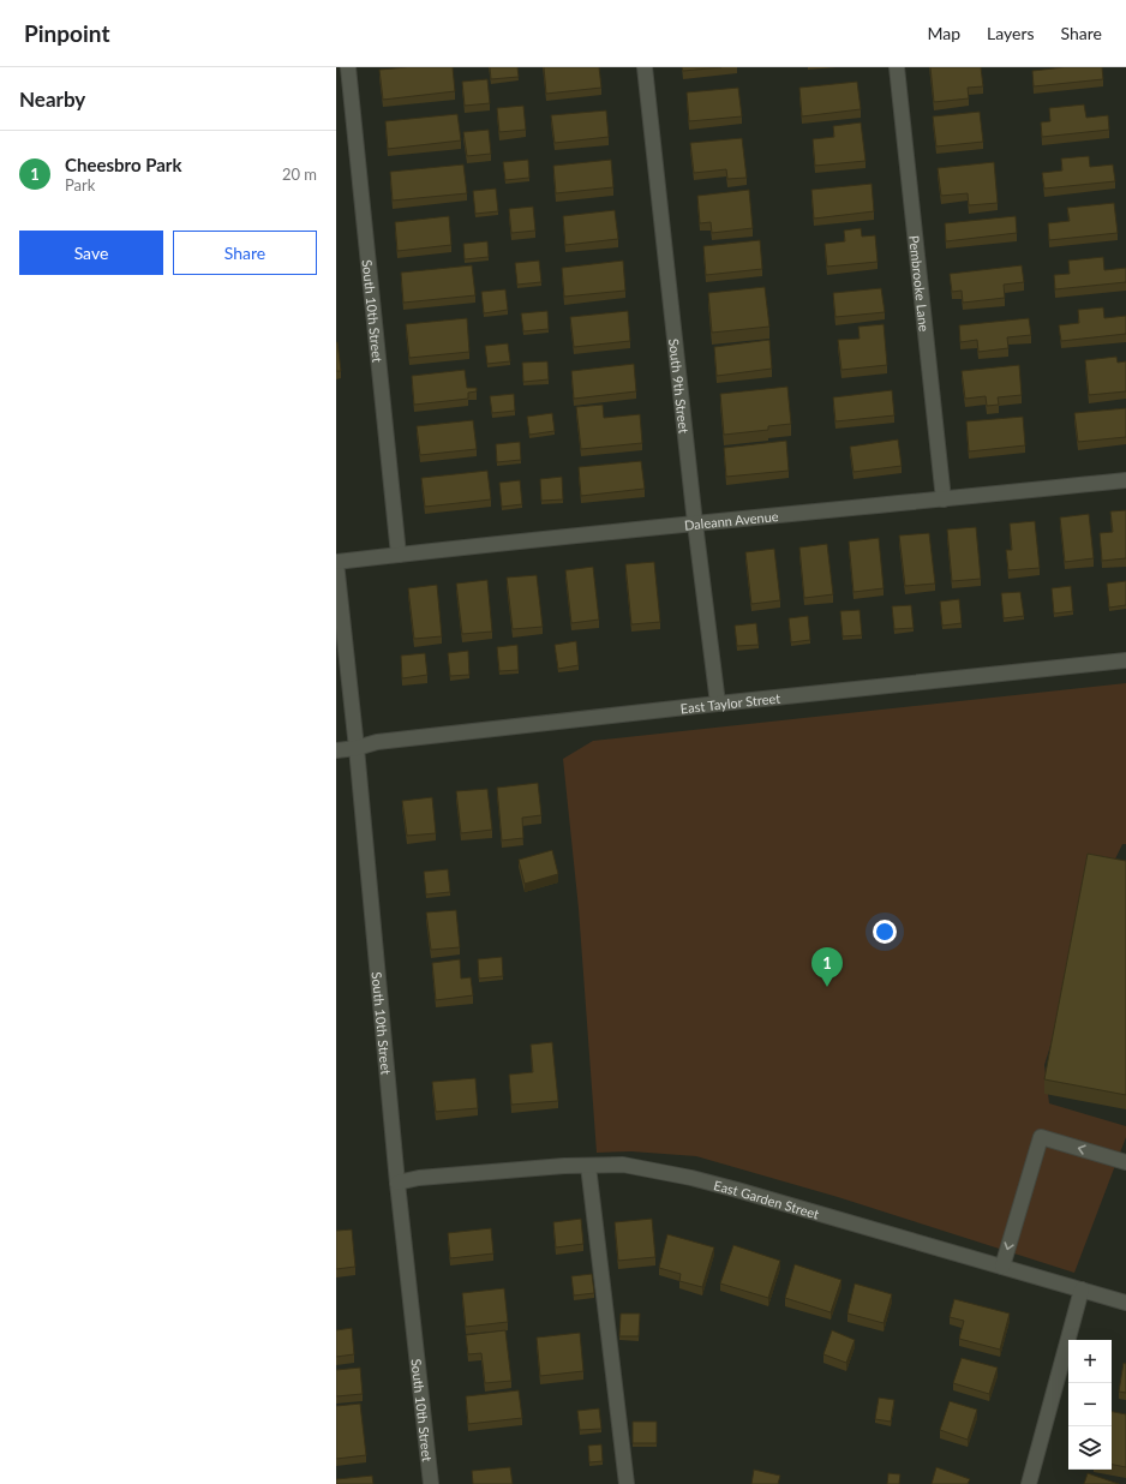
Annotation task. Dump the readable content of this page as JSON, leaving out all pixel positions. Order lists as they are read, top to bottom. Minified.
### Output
{"streets":{"street":["Pembrooke Lane","South 10th Street","South 9th Street","Daleann Avenue","East Taylor Street","East Garden Street"]},"crossings":[["Pembrooke Lane","Daleann Avenue"],["South 10th Street","Daleann Avenue"],["South 10th Street","East Taylor Street"],["South 10th Street","East Garden Street"],["South 9th Street","Daleann Avenue"],["South 9th Street","East Taylor Street"]],"page":{"header":"Pinpoint","nav":["Map","Layers","Share"],"heading":"Nearby","list":[{"mark":"1","name":"Cheesbro Park","note":"Park","value":"20 m"}],"buttons":["Save","Share"],"pins":"1","map_buttons":["+","−"]}}
